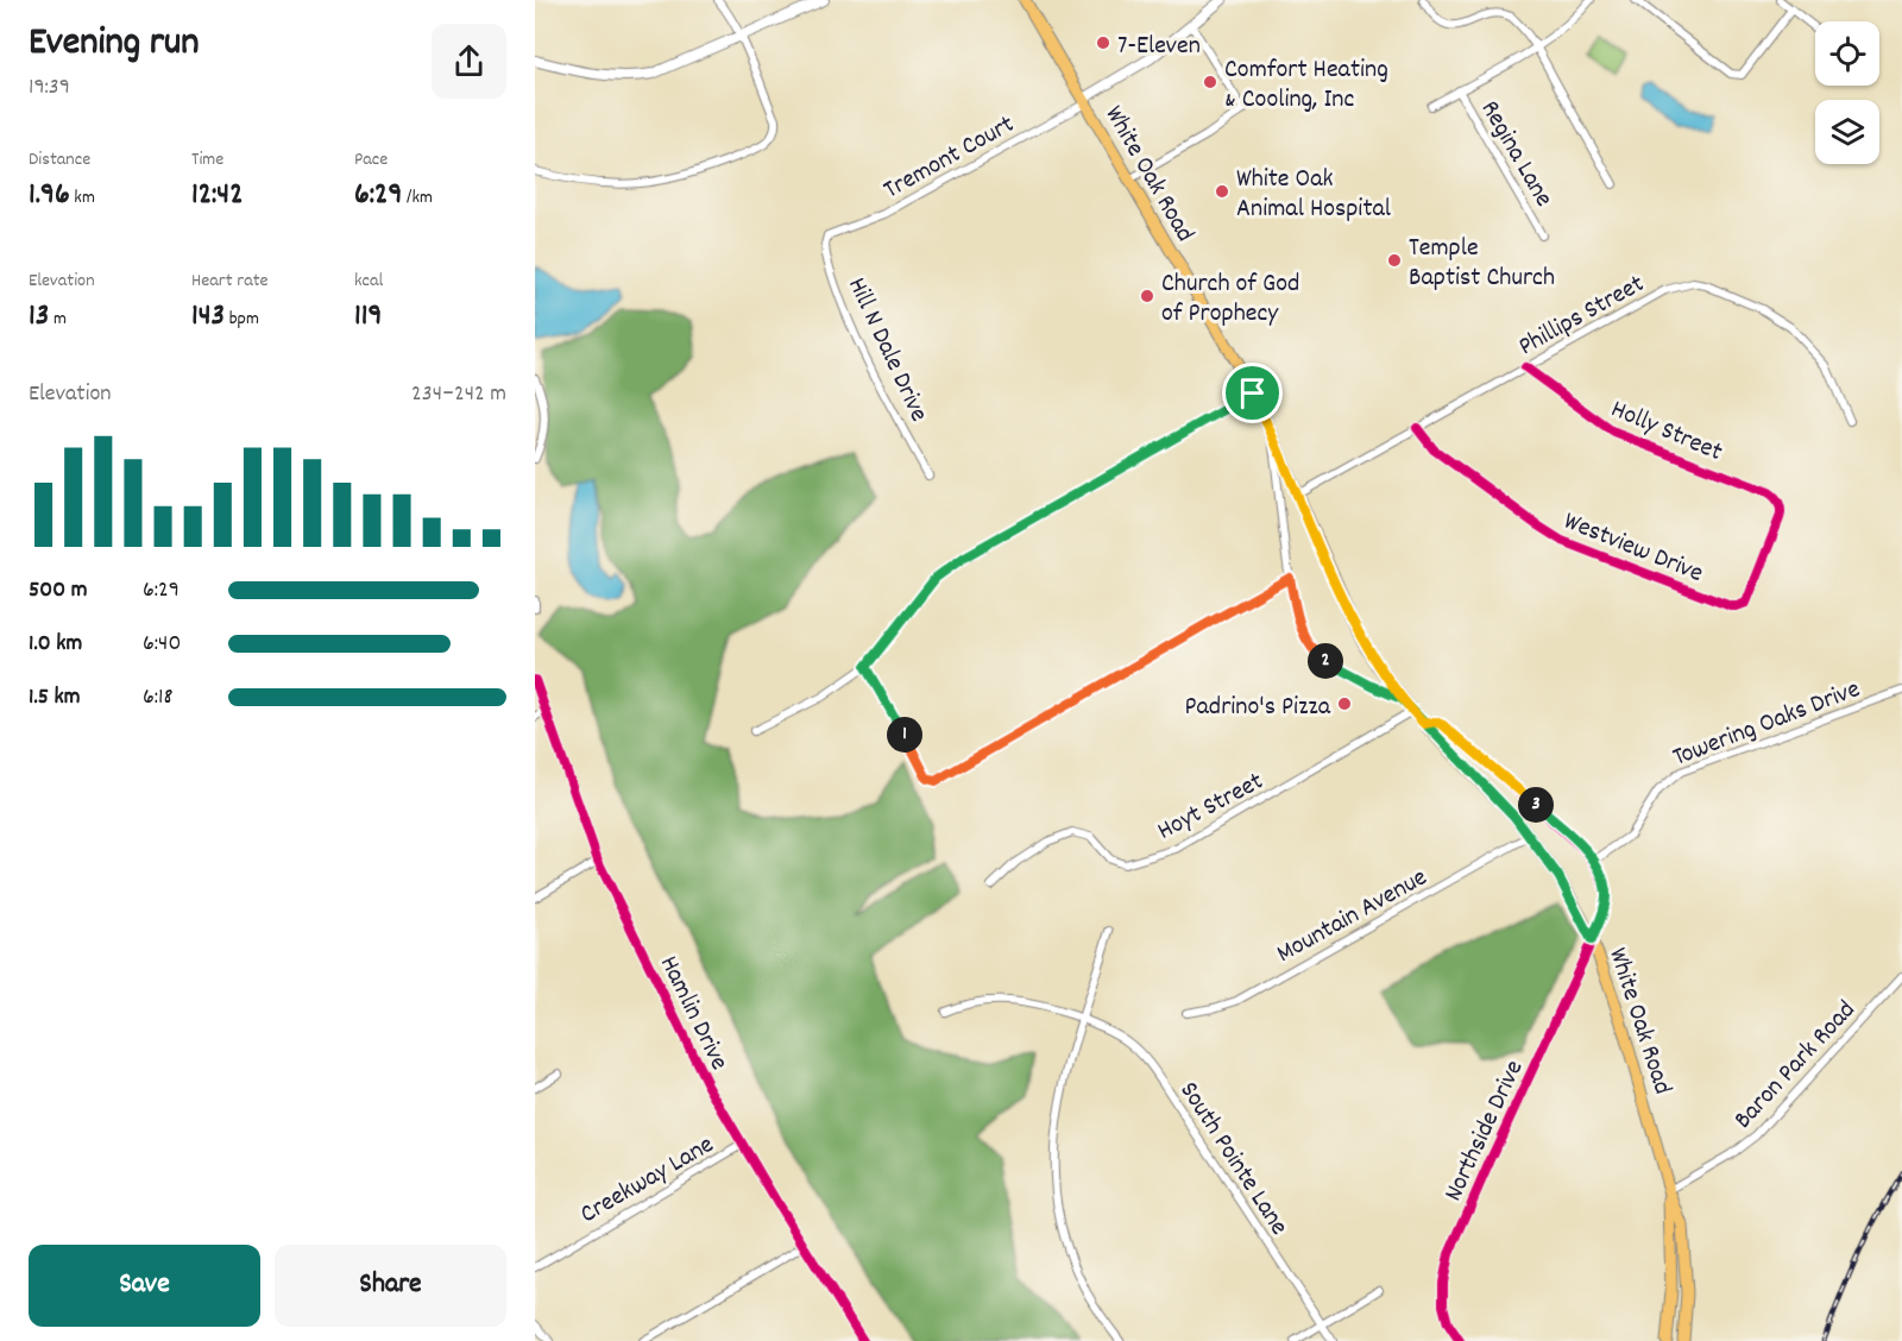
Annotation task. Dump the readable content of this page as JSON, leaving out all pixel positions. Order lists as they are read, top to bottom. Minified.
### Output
{"streets":{"main road":["White Oak Road"],"street":["Regina Lane","Tremont Court","Phillips Street","Hill N Dale Drive","Holly Street","Westview Drive","Towering Oaks Drive","Hoyt Street","Mountain Avenue","Hamlin Drive","Baron Park Road","Northside Drive","South Pointe Lane","Creekway Lane"]},"crossings":[["Tremont Court","White Oak Road"],["Tremont Court","Hill N Dale Drive"],["White Oak Road","Phillips Street"],["White Oak Road","Hoyt Street"],["White Oak Road","Mountain Avenue"],["White Oak Road","Baron Park Road"],["White Oak Road","Northside Drive"],["Phillips Street","Holly Street"],["Phillips Street","Westview Drive"],["Holly Street","Westview Drive"],["Towering Oaks Drive","Northside Drive"],["Hamlin Drive","Creekway Lane"]],"places":["7-Eleven","Comfort Heating & Cooling, Inc","White Oak Animal Hospital","Temple Baptist Church","Church of God of Prophecy","Padrino's Pizza"],"page":{"heading":["Evening run","19:39"],"stats":[["Distance","1.96 km"],["Time","12:42"],["Pace","6:29 /km"],["Elevation","13 m"],["Heart rate","143 bpm"],["kcal","119"]],"chart":["Elevation","234–242 m"],"list":[{"name":"500 m","note":"6:29"},{"name":"1.0 km","note":"6:40"},{"name":"1.5 km","note":"6:18"}],"pins":["2","1","3"],"buttons":["Save","Share"]}}
